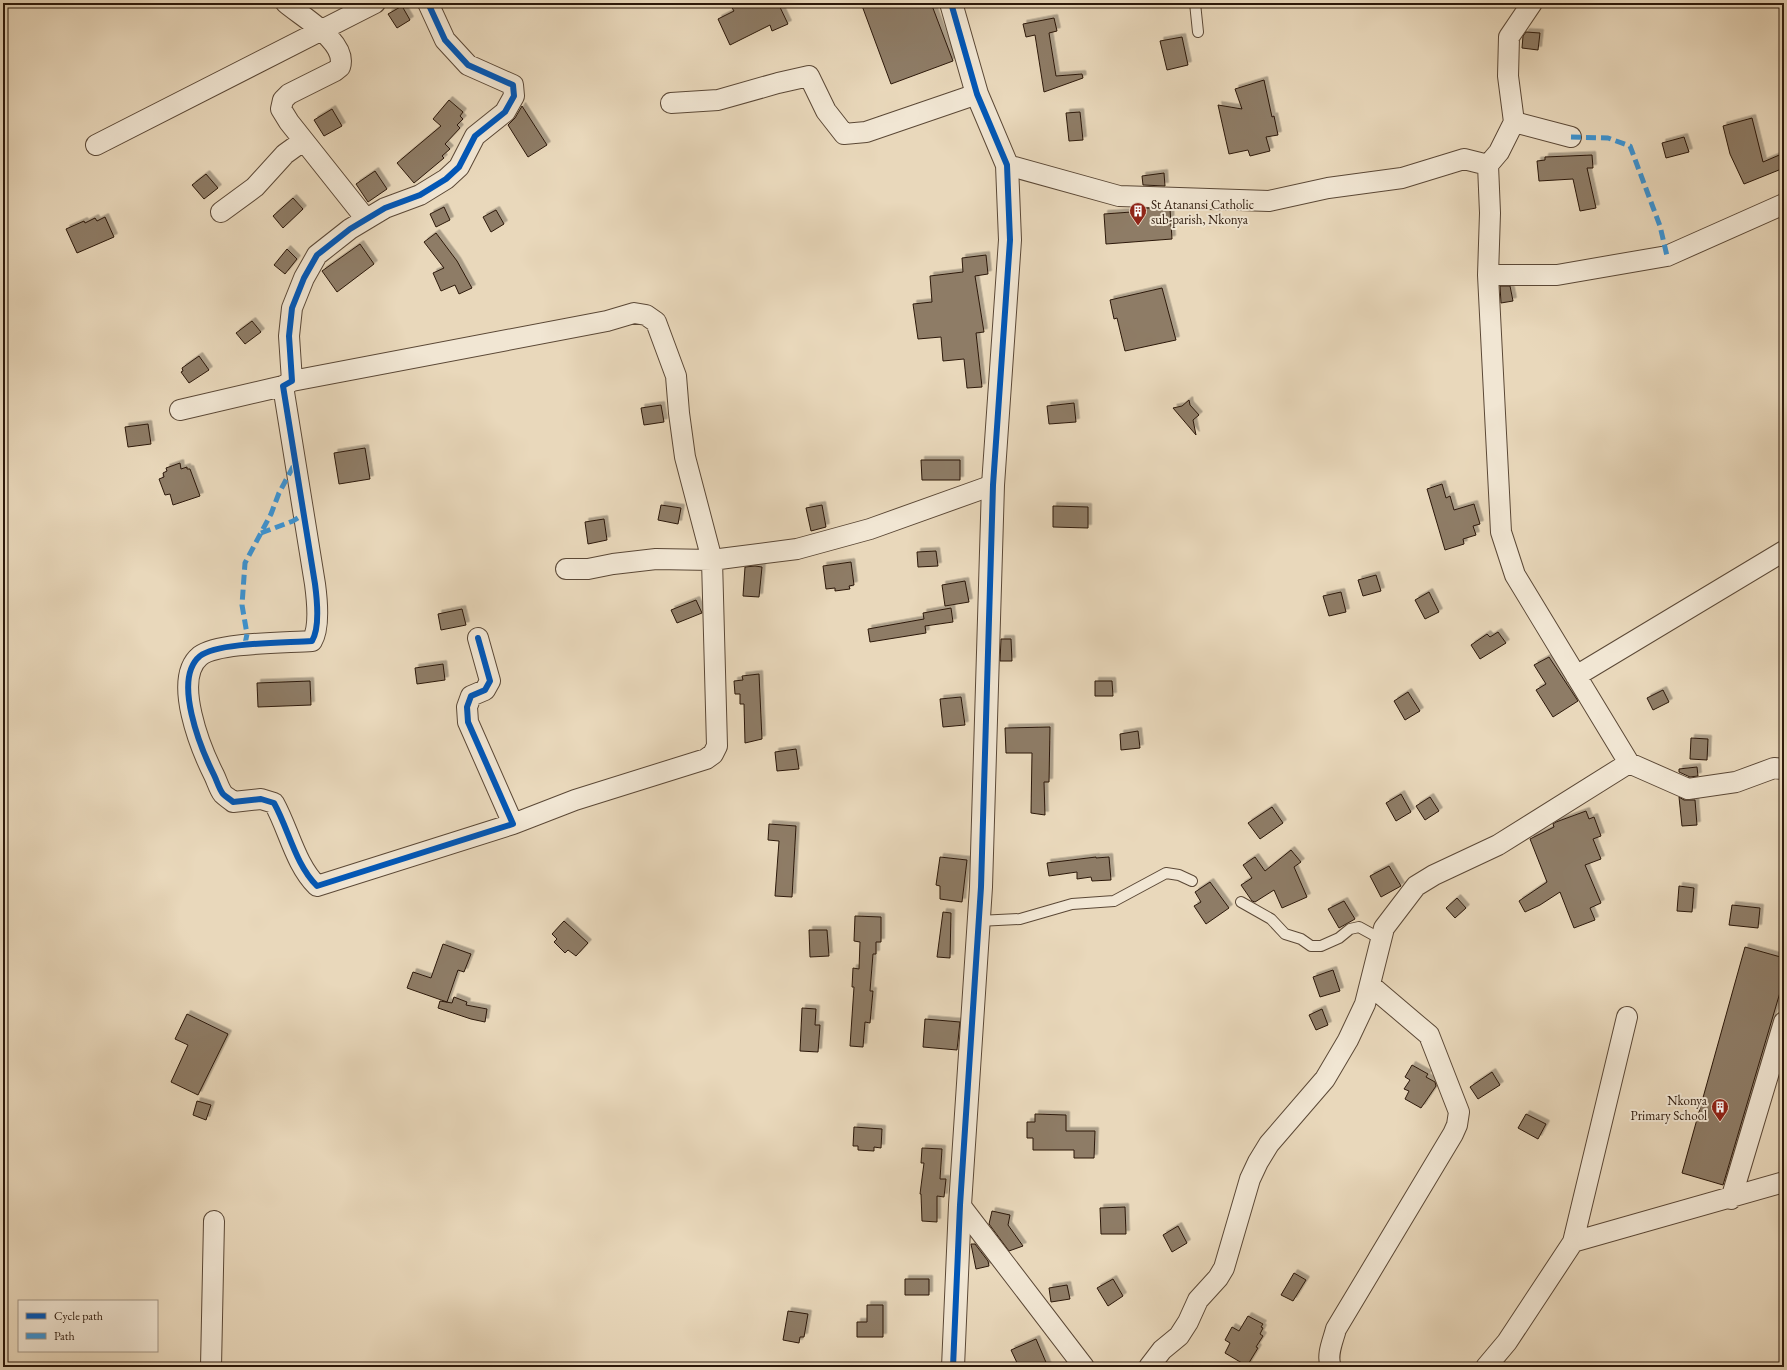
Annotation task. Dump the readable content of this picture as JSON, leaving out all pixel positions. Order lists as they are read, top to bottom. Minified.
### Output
{"places":{"building":["St Atanansi Catholic sub-parish, Nkonya","Nkonya Primary School"]},"legend":["Cycle path","Path"]}
